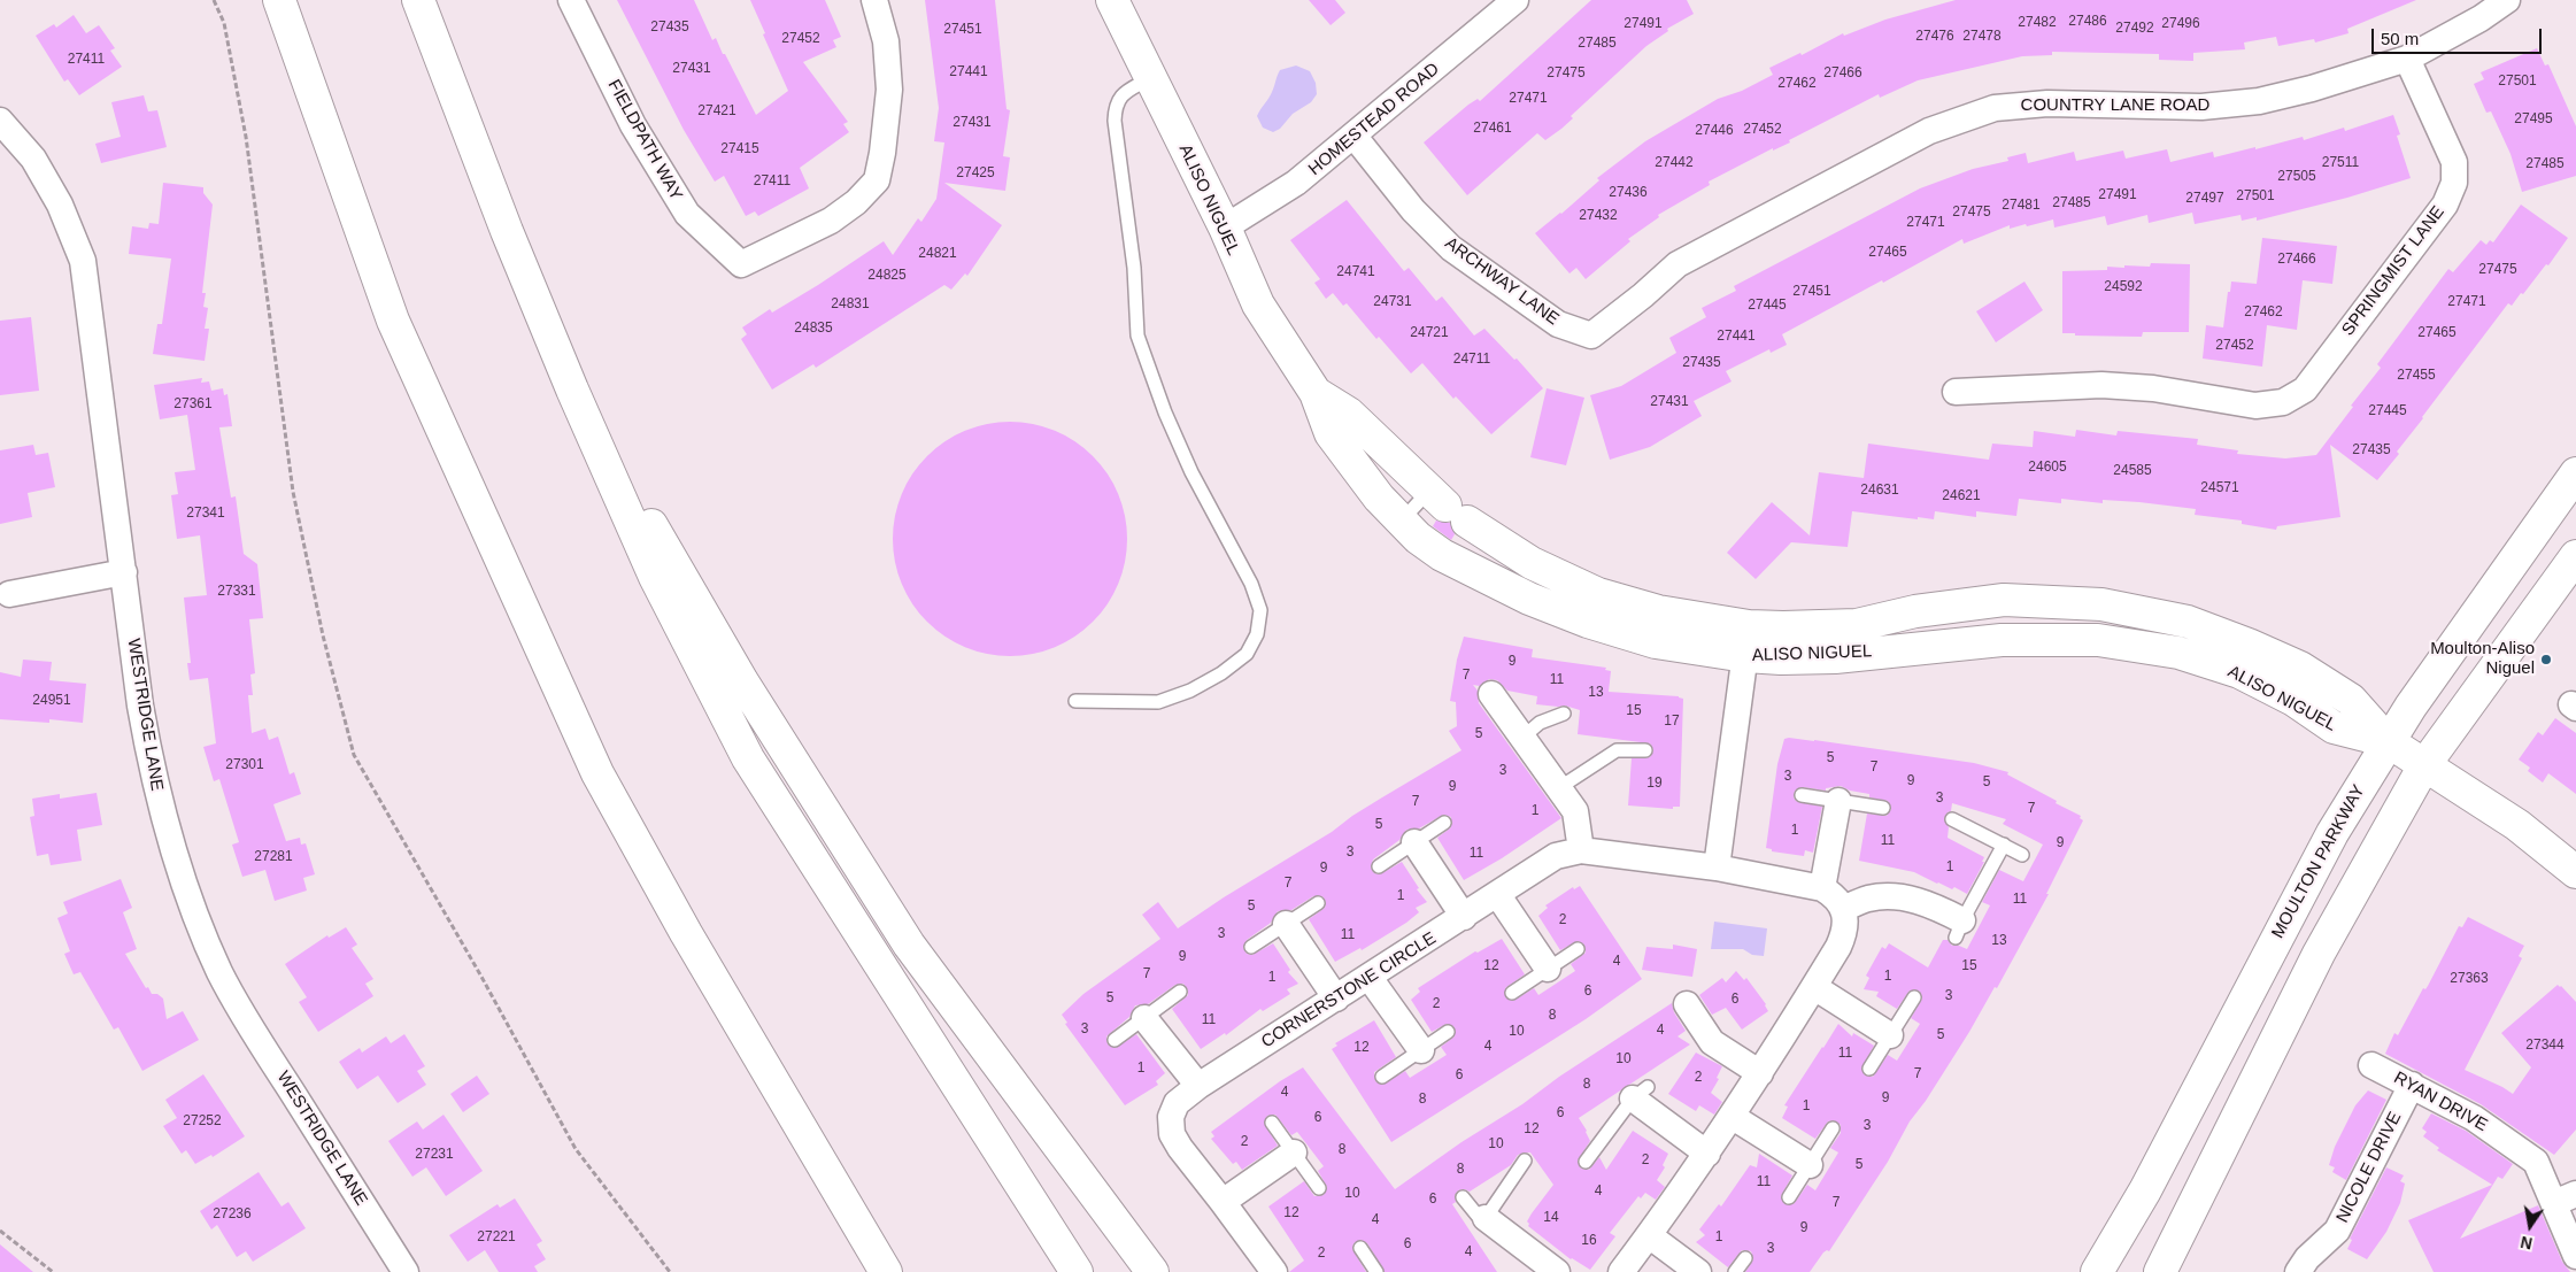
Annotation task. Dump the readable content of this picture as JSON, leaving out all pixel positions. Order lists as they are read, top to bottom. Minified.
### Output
{"streets":{"main road":["ALISO NIGUEL","MOULTON PARKWAY"],"street":["COUNTRY LANE ROAD","HOMESTEAD ROAD","FIELDPATH WAY","SPRINGMIST LANE","ARCHWAY LANE","WESTRIDGE LANE","CORNERSTONE CIRCLE","RYAN DRIVE","NICOLE DRIVE"]},"crossings":[["COUNTRY LANE ROAD","SPRINGMIST LANE"],["COUNTRY LANE ROAD","ARCHWAY LANE"],["HOMESTEAD ROAD","ALISO NIGUEL"],["HOMESTEAD ROAD","ARCHWAY LANE"],["ALISO NIGUEL","MOULTON PARKWAY"],["RYAN DRIVE","NICOLE DRIVE"]],"places":["Moulton-Aliso Niguel"],"house_numbers":["27486","27482","27491","27496","27435","27492","27451","27476","27478","27452","27485","27411","27431","27441","27475","27466","27501","27462","27471","27421","27495","27431","27461","27452","27446","27415","27442","27511","27485","27425","27505","27411","27436","27491","27501","27497","27485","27481","27475","27432","27471","27465","24821","27466","27475","24741","24825","24592","27451","24731","27471","24831","27445","27462","24835","24721","27465","27441","27452","24711","27435","27455","27431","27361","27445","27435","24605","24585","24571","24631","24621","27341","27331","9","7","11","13","24951","15","17","5","5","27301","7","3","3","9","5","19","9","3","7","7","1","5","1","11","9","3","11","27281","1","9","7","1","11","5","2","3","11","13","9","4","12","15","7","1","1","27363","6","3","5","6","2","8","11","3","4","10","5","27344","4","12","11","10","1","7","6","2","8","4","9","8","1","6","6","27252","3","12","2","10","8","27231","2","5","8","11","4","10","6","7","12","27236","14","4","9","27221","1","16","6","3","4","2"],"scale_bar":"50 m","north":"bottom"}
